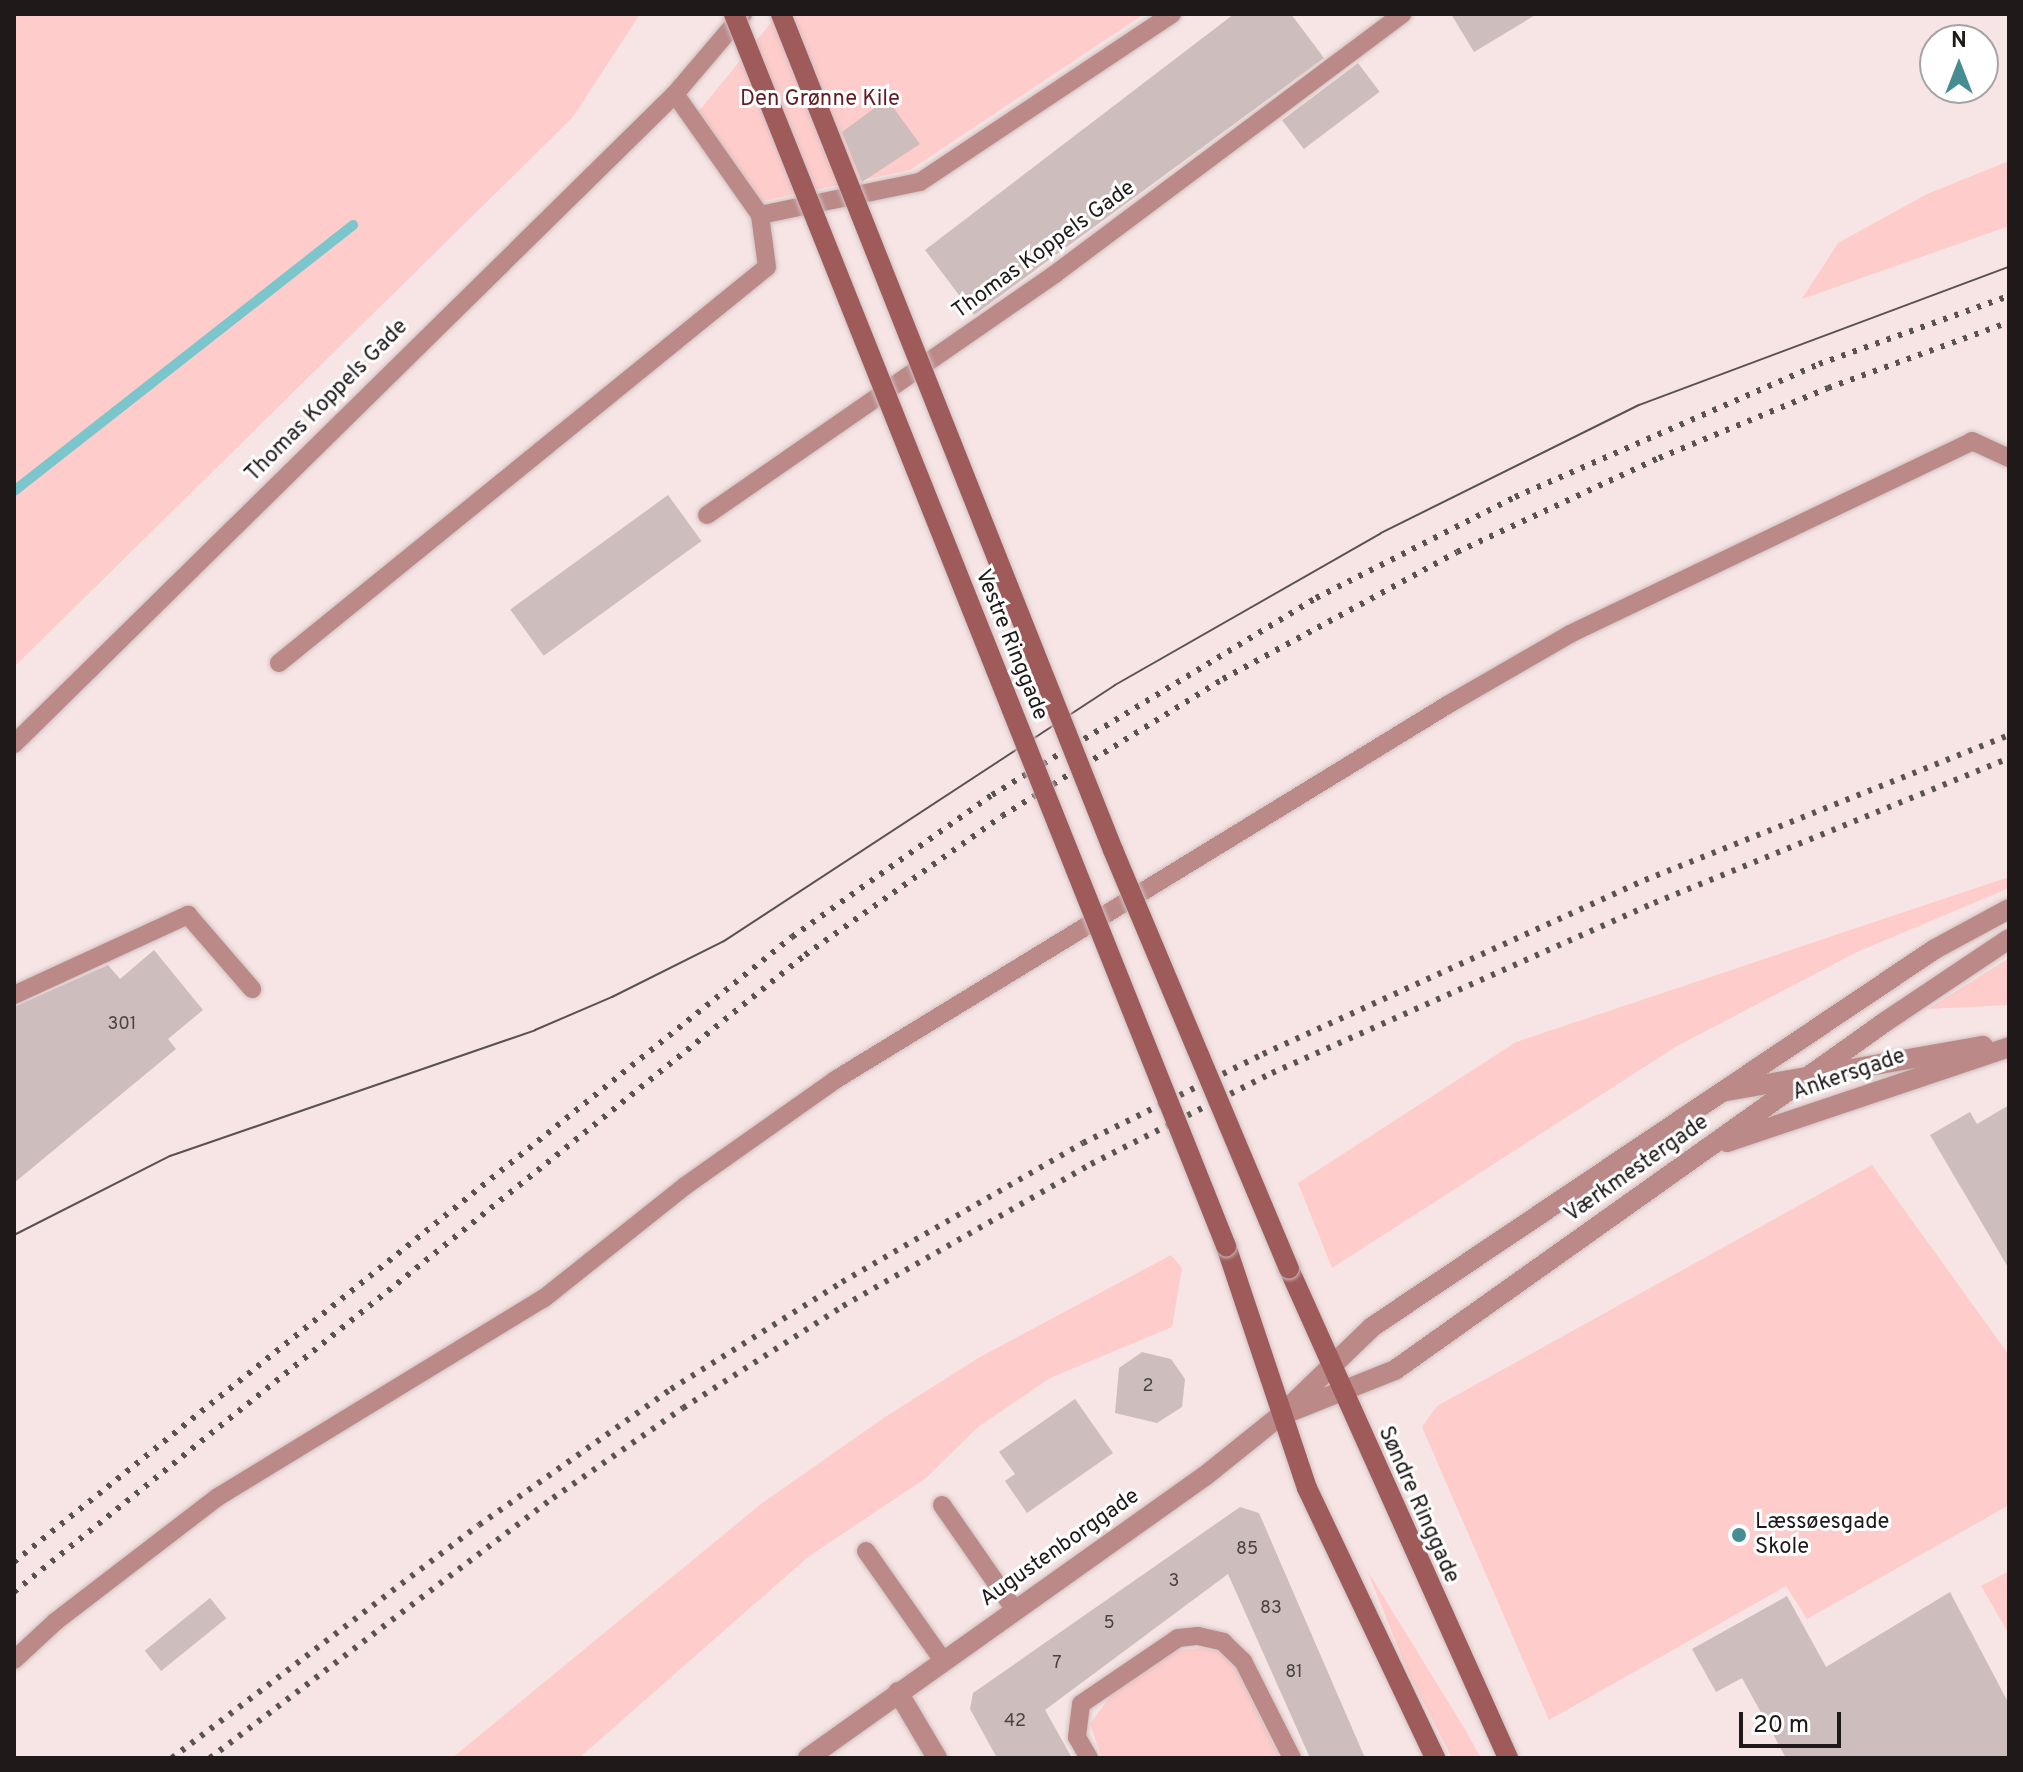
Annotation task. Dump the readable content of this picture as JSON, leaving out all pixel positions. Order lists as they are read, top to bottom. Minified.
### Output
{"streets":{"main road":["Vestre Ringgade","Søndre Ringgade"],"street":["Ankersgade","Værkmestergade","Augustenborggade"],"lane":["Thomas Koppels Gade"]},"crossings":[["Vestre Ringgade","Værkmestergade"],["Vestre Ringgade","Søndre Ringgade"],["Vestre Ringgade","Augustenborggade"],["Ankersgade","Værkmestergade"],["Værkmestergade","Søndre Ringgade"],["Værkmestergade","Augustenborggade"],["Søndre Ringgade","Augustenborggade"]],"parks":["Den Grønne Kile"],"places":["Læssøesgade Skole"],"house_numbers":["301","2","85","3","83","5","7","81","42"],"scale_bar":"20 m","north":"top"}
